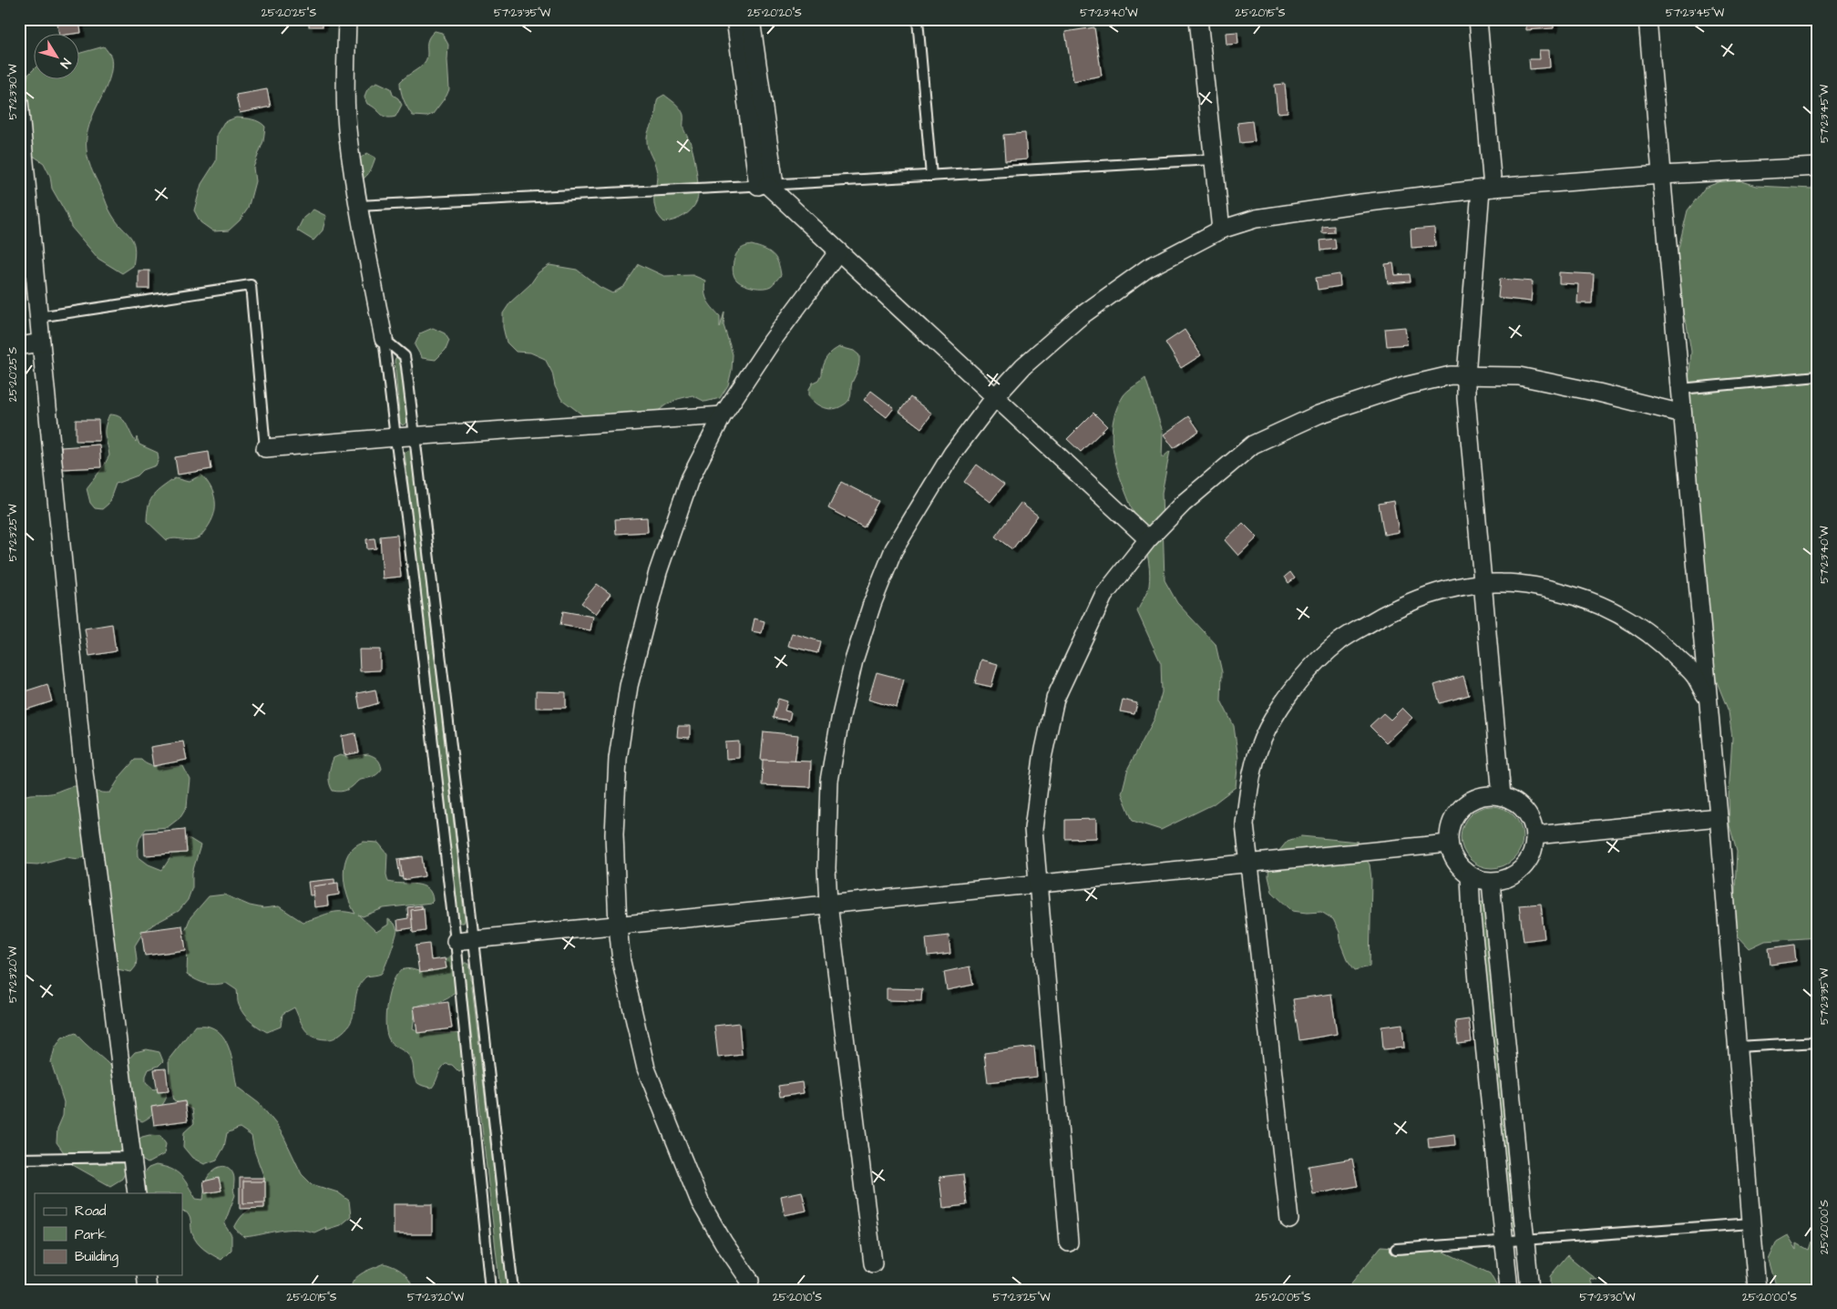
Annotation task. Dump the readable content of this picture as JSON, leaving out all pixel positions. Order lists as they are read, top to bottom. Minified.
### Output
{"legend":["Road","Park","Building"],"north":"bottom right","coordinates":["25°20'25\"S","57°23'35\"W","25°20'20\"S","57°23'40\"W","25°20'15\"S","57°23'45\"W","57°23'30\"W","57°23'25\"W","57°23'20\"W","25°20'00\"S","25°20'10\"S","25°20'05\"S"]}
